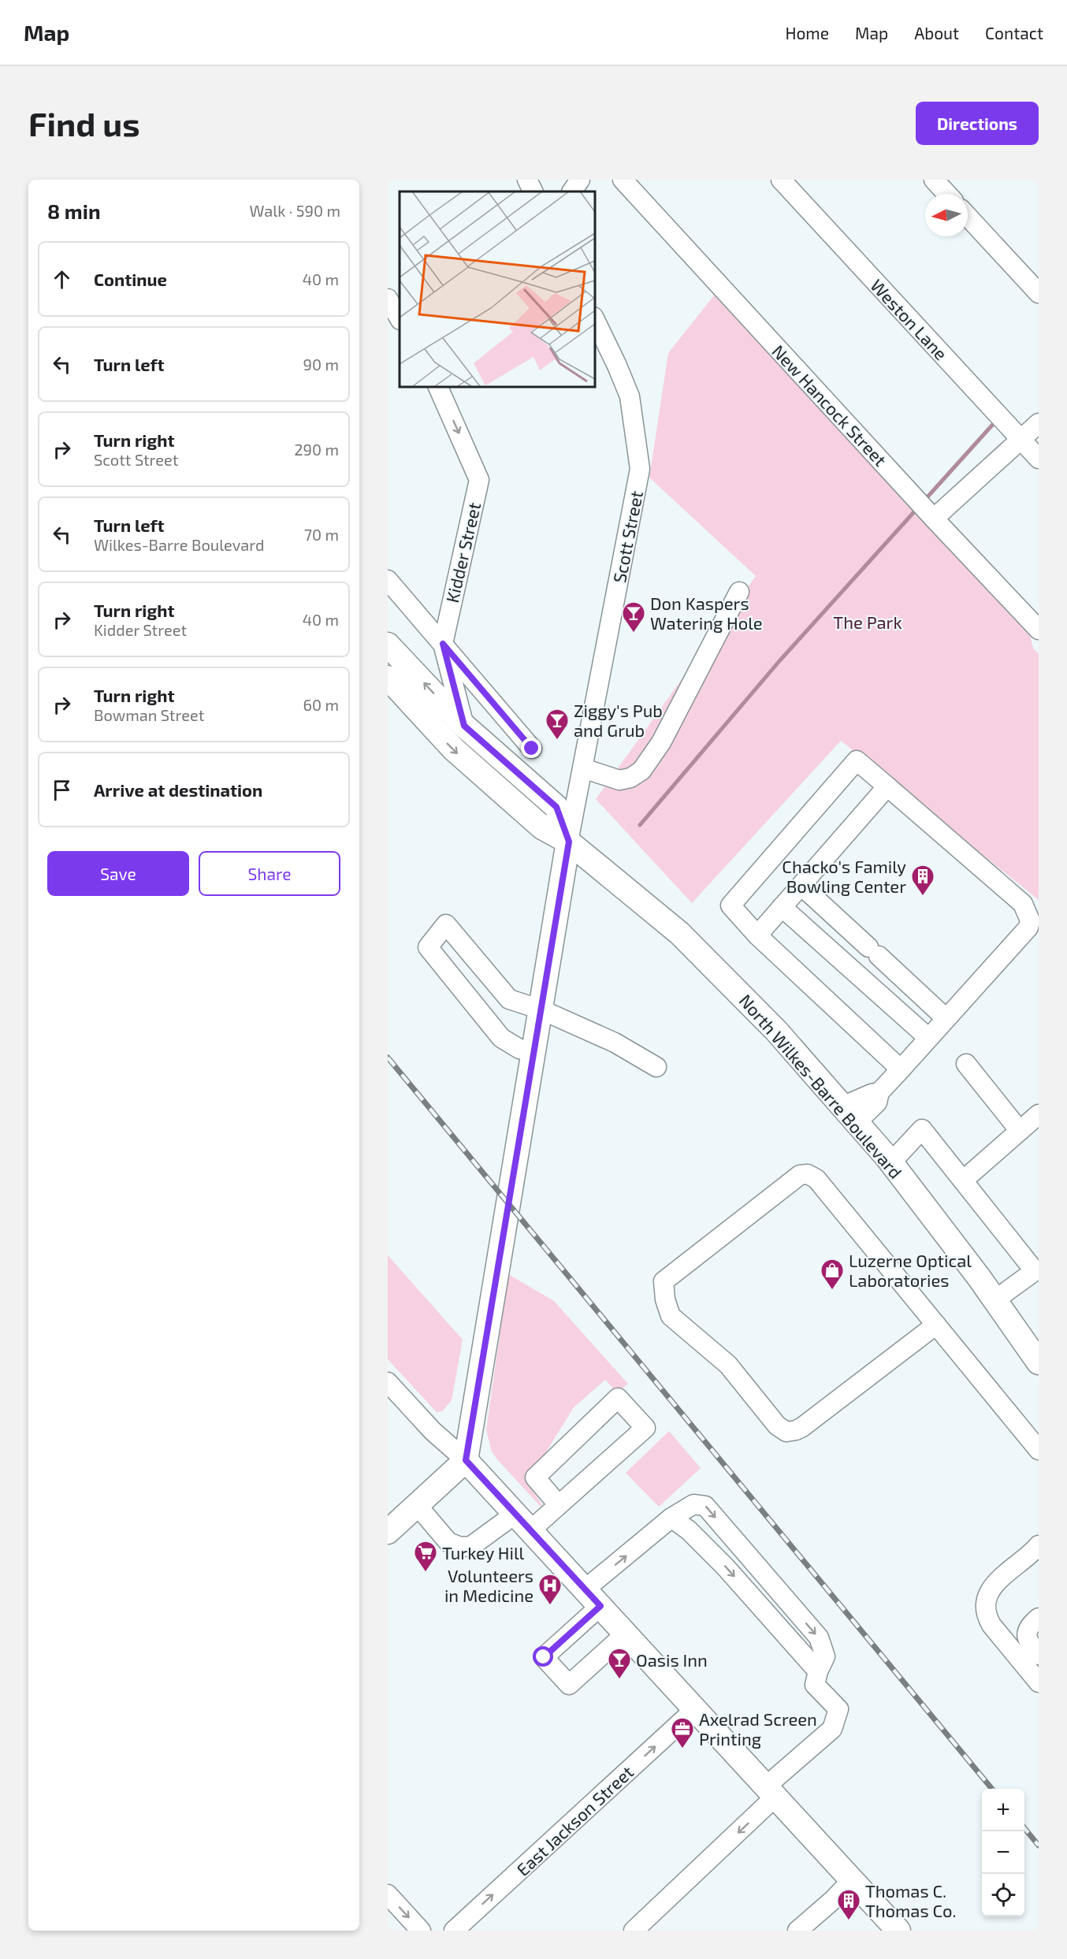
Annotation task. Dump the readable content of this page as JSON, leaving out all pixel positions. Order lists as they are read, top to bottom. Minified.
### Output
{"streets":{"main road":["Scott Street","North Wilkes-Barre Boulevard"],"street":["Weston Lane","New Hancock Street","Kidder Street","East Jackson Street"]},"crossings":[["Scott Street","North Wilkes-Barre Boulevard"]],"one_way":["Kidder Street"],"parks":["The Park"],"places":{"bar":["Don Kaspers Watering Hole","Ziggy's Pub and Grub","Oasis Inn"],"building":["Chacko's Family Bowling Center","Thomas C. Thomas Co."],"shop":["Luzerne Optical Laboratories"],"supermarket":["Turkey Hill"],"hospital":["Volunteers in Medicine"],"office":["Axelrad Screen Printing"]},"north":"left","page":{"header":"Map","nav":["Home","Map","About","Contact"],"buttons":["Directions",["Save","Share"]],"title":"Find us","heading":["8 min","Walk · 590 m"],"list":[["Continue","40 m"],["Turn left","90 m"],["Turn right","Scott Street","290 m"],["Turn left","Wilkes-Barre Boulevard","70 m"],["Turn right","Kidder Street","40 m"],["Turn right","Bowman Street","60 m"],"Arrive at destination"],"map_buttons":["+","−"]}}
